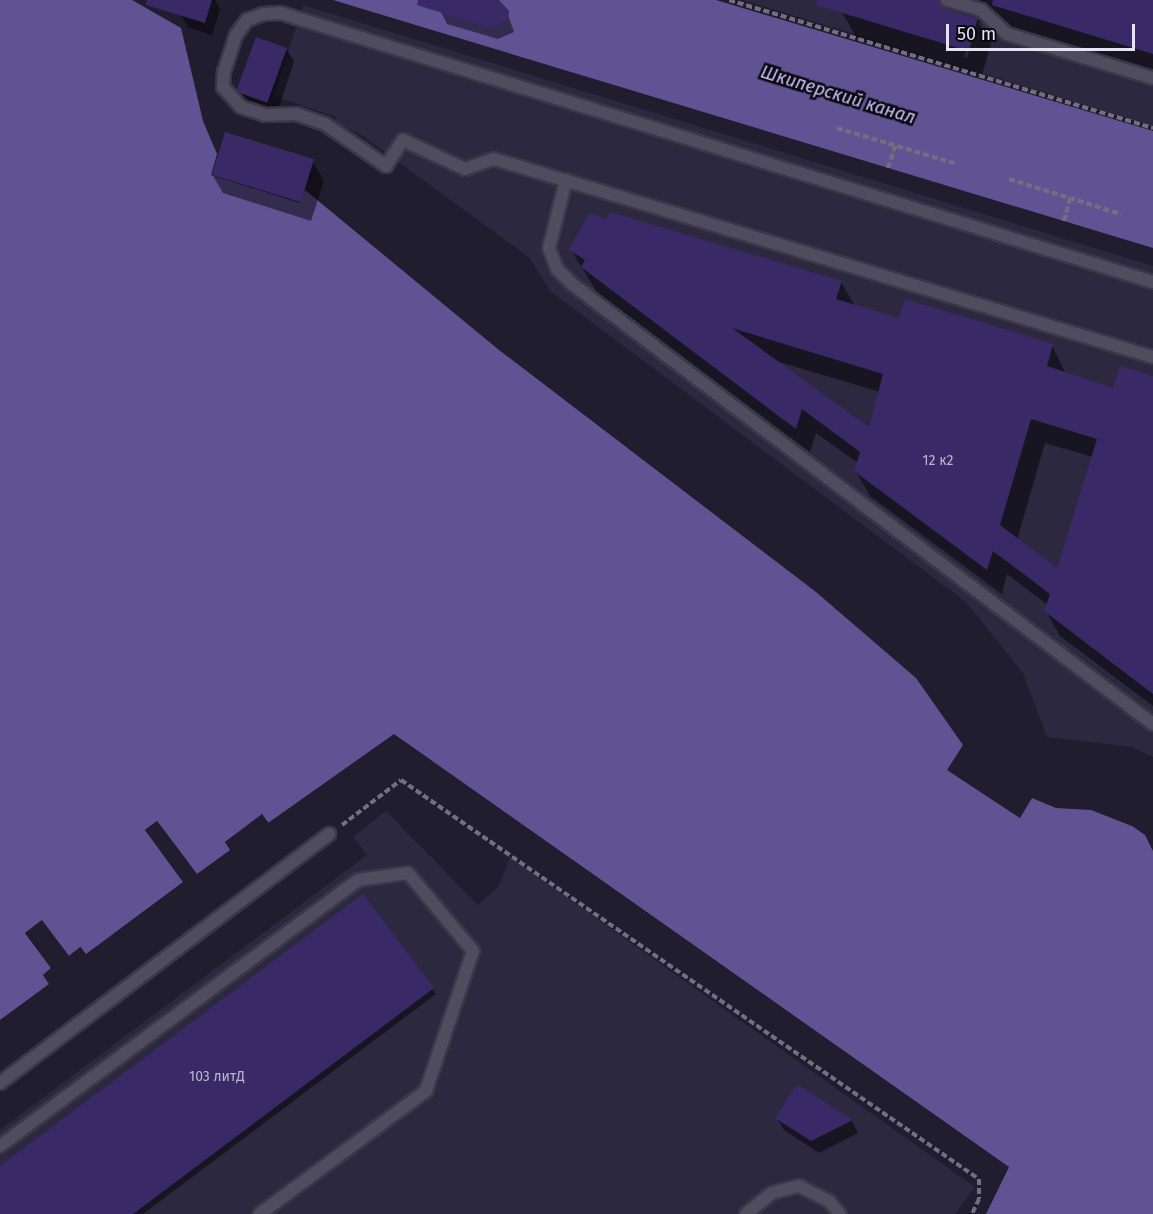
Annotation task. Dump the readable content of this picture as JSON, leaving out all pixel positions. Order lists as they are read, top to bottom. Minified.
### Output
{"water":["Шкиперский канал"],"house_numbers":["12 к2","103 литД"],"scale_bar":"50 m"}
